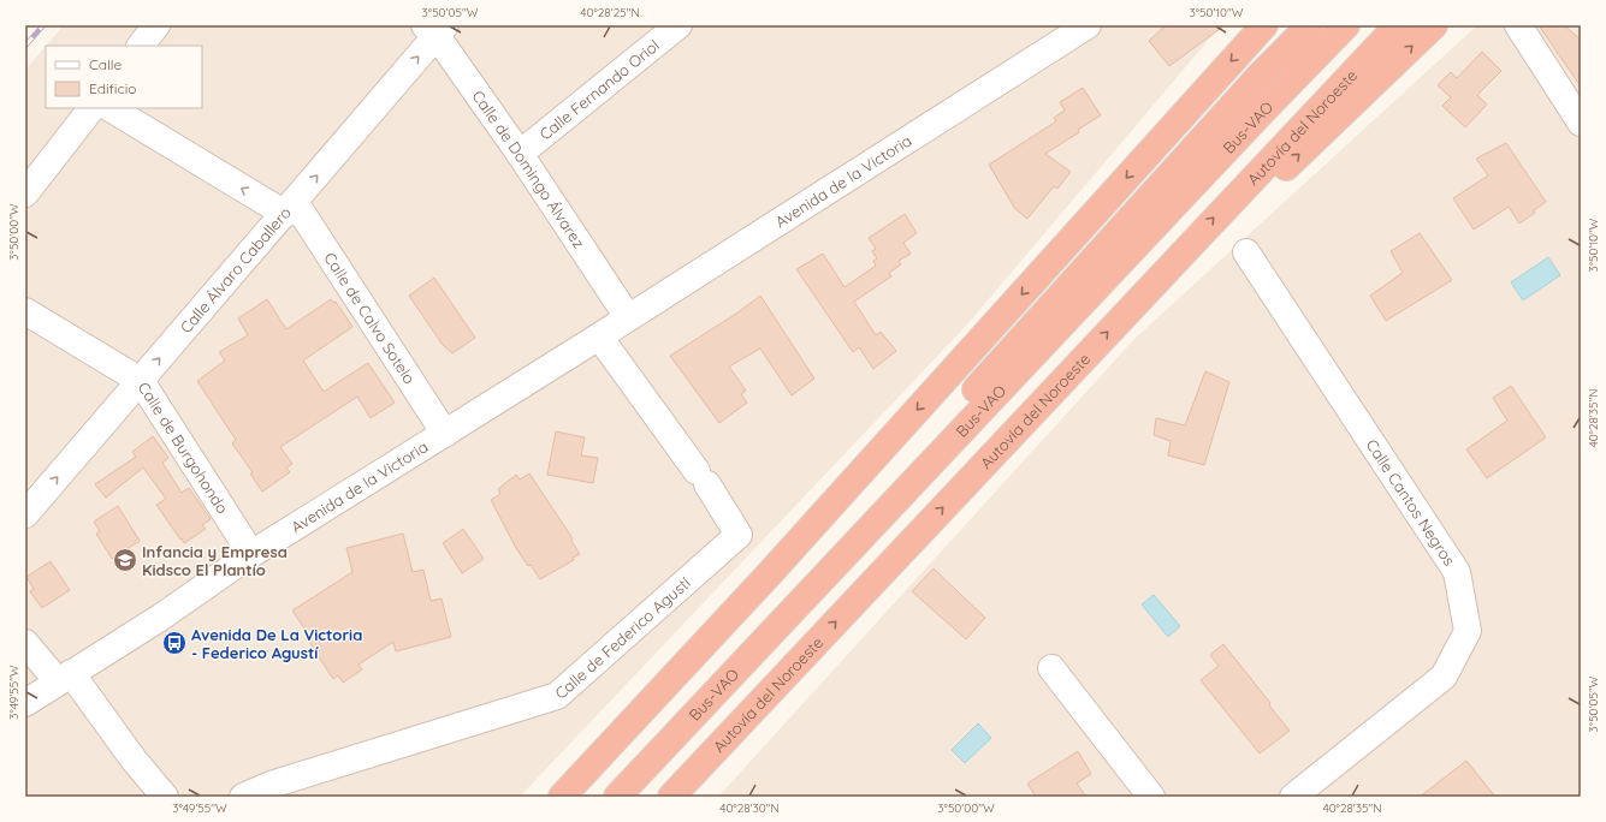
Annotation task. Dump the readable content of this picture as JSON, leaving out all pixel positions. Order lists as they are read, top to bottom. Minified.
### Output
{"streets":{"highway":["Bus-VAO","Autovía del Noroeste"],"street":["Calle Fernando Oriol","Calle de Domingo Álvarez","Avenida de la Victoria","Calle Álvaro Caballero","Calle de Calvo Sotelo","Calle de Burgohondo","Calle Cantos Negros","Calle de Federico Agustí"]},"crossings":[["Calle Fernando Oriol","Calle de Domingo Álvarez"],["Calle de Domingo Álvarez","Avenida de la Victoria"],["Calle de Domingo Álvarez","Calle Álvaro Caballero"],["Avenida de la Victoria","Calle de Calvo Sotelo"],["Avenida de la Victoria","Calle de Burgohondo"],["Avenida de la Victoria","Calle de Federico Agustí"],["Calle Álvaro Caballero","Calle de Calvo Sotelo"],["Calle Álvaro Caballero","Calle de Burgohondo"]],"one_way":["Calle Álvaro Caballero","Calle de Calvo Sotelo"],"places":{"school or university":["Infancia y Empresa Kidsco El Plantío"],"bus stop":["Avenida De La Victoria - Federico Agustí"]},"legend":["Calle","Edificio"],"coordinates":["3°50'05\"W","40°28'25\"N","3°50'10\"W","3°50'00\"W","40°28'35\"N","3°49'55\"W","40°28'30\"N"]}
